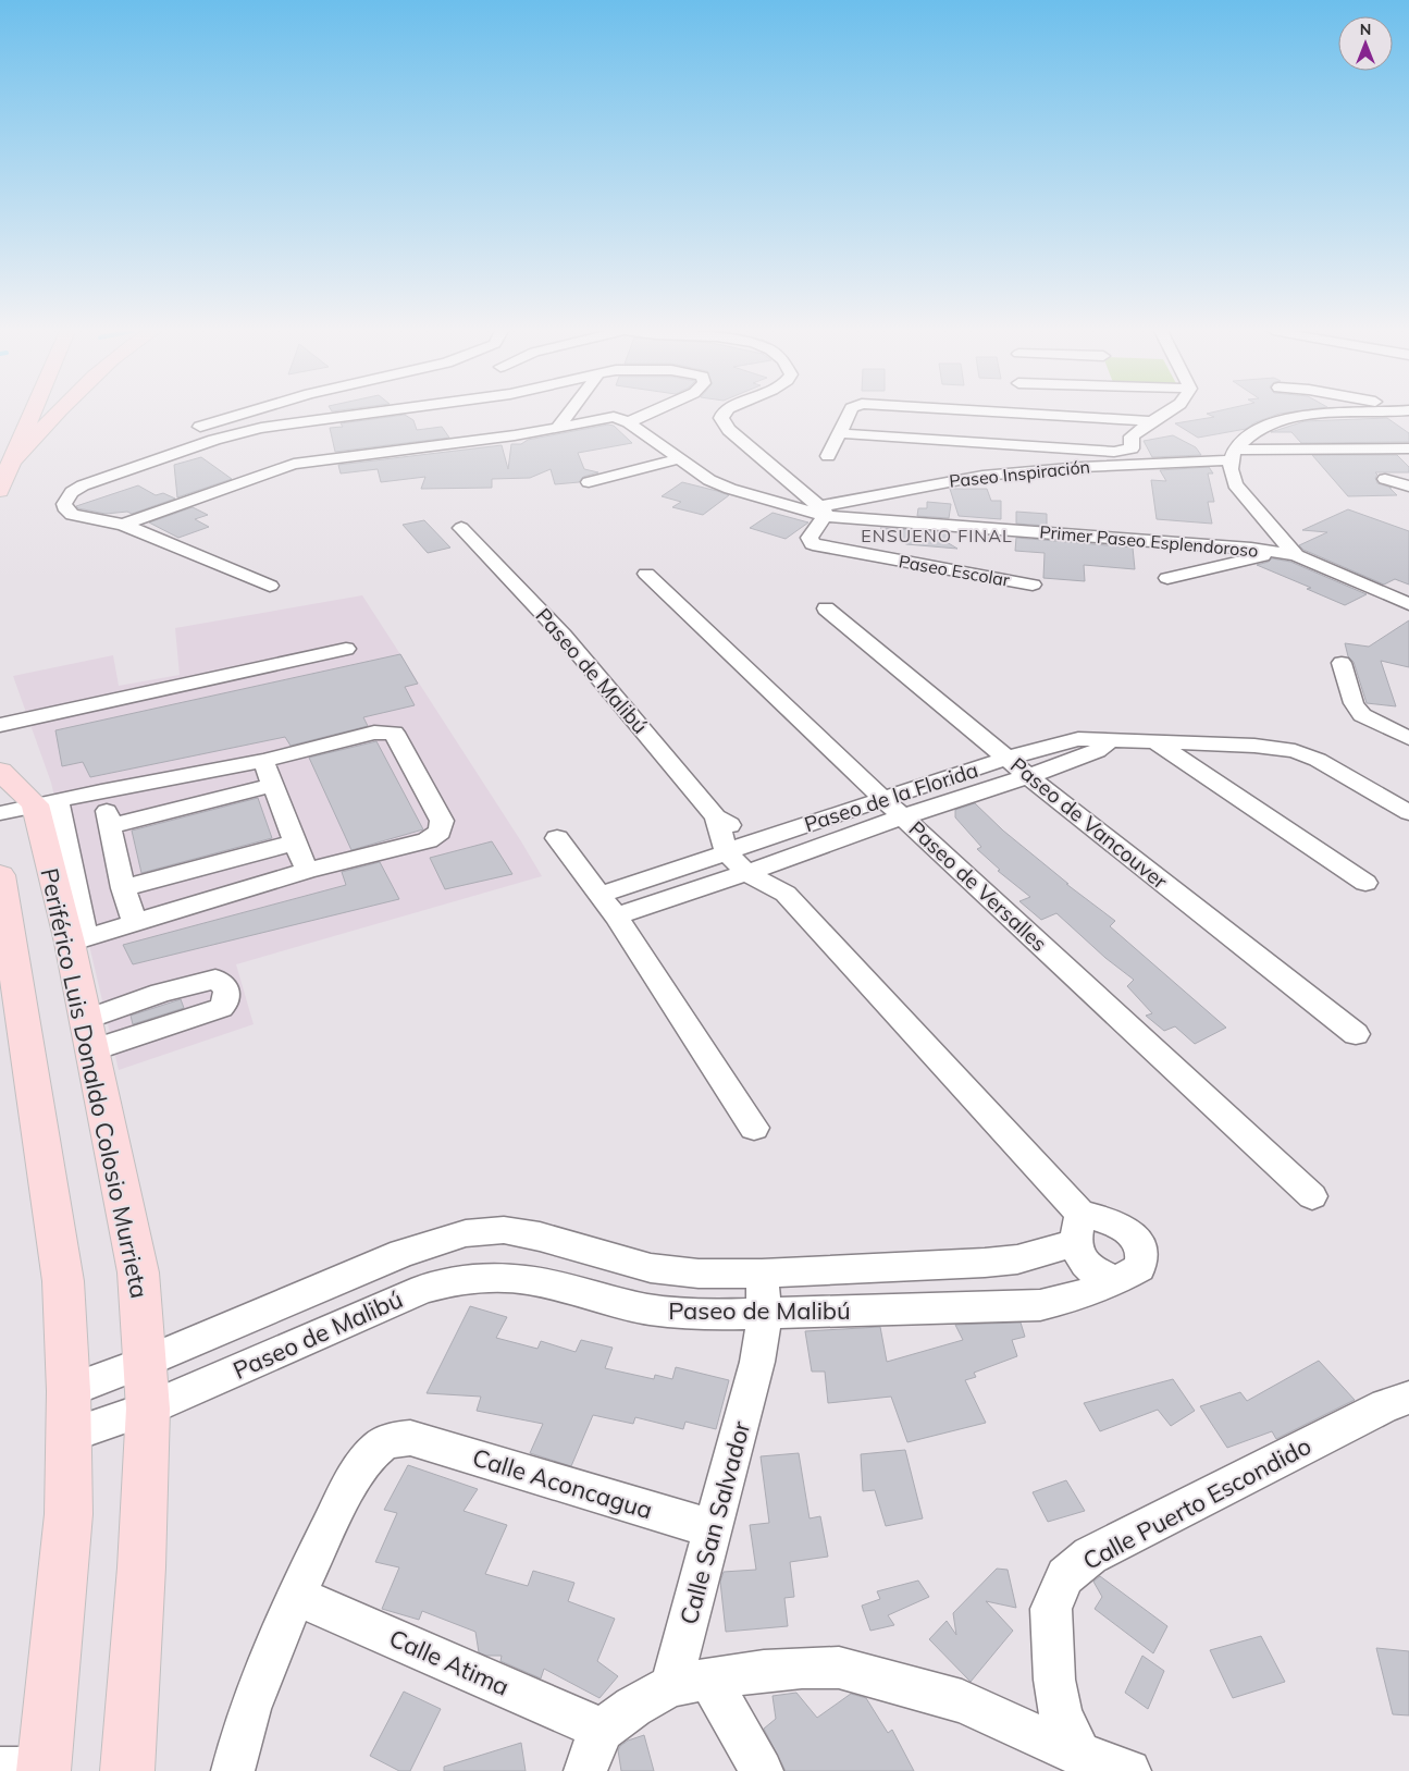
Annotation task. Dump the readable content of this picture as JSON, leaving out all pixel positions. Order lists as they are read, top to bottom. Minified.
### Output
{"streets":{"main road":["Periférico Luis Donaldo Colosio Murrieta"],"street":["Paseo Inspiración","Primer Paseo Esplendoroso","Paseo Escolar","Paseo de Malibú","Paseo de la Florida","Paseo de Vancouver","Paseo de Versalles","Calle Aconcagua","Calle Puerto Escondido","Calle San Salvador","Calle Atima"]},"crossings":[["Paseo Inspiración","Primer Paseo Esplendoroso"],["Paseo Inspiración","Paseo Escolar"],["Primer Paseo Esplendoroso","Paseo Escolar"],["Paseo de Malibú","Paseo de la Florida"],["Paseo de Malibú","Periférico Luis Donaldo Colosio Murrieta"],["Paseo de Malibú","Calle San Salvador"],["Paseo de la Florida","Paseo de Vancouver"],["Paseo de la Florida","Paseo de Versalles"],["Calle Aconcagua","Calle San Salvador"],["Calle Aconcagua","Calle Atima"]],"districts":["ENSUENO FINAL"],"north":"top"}
